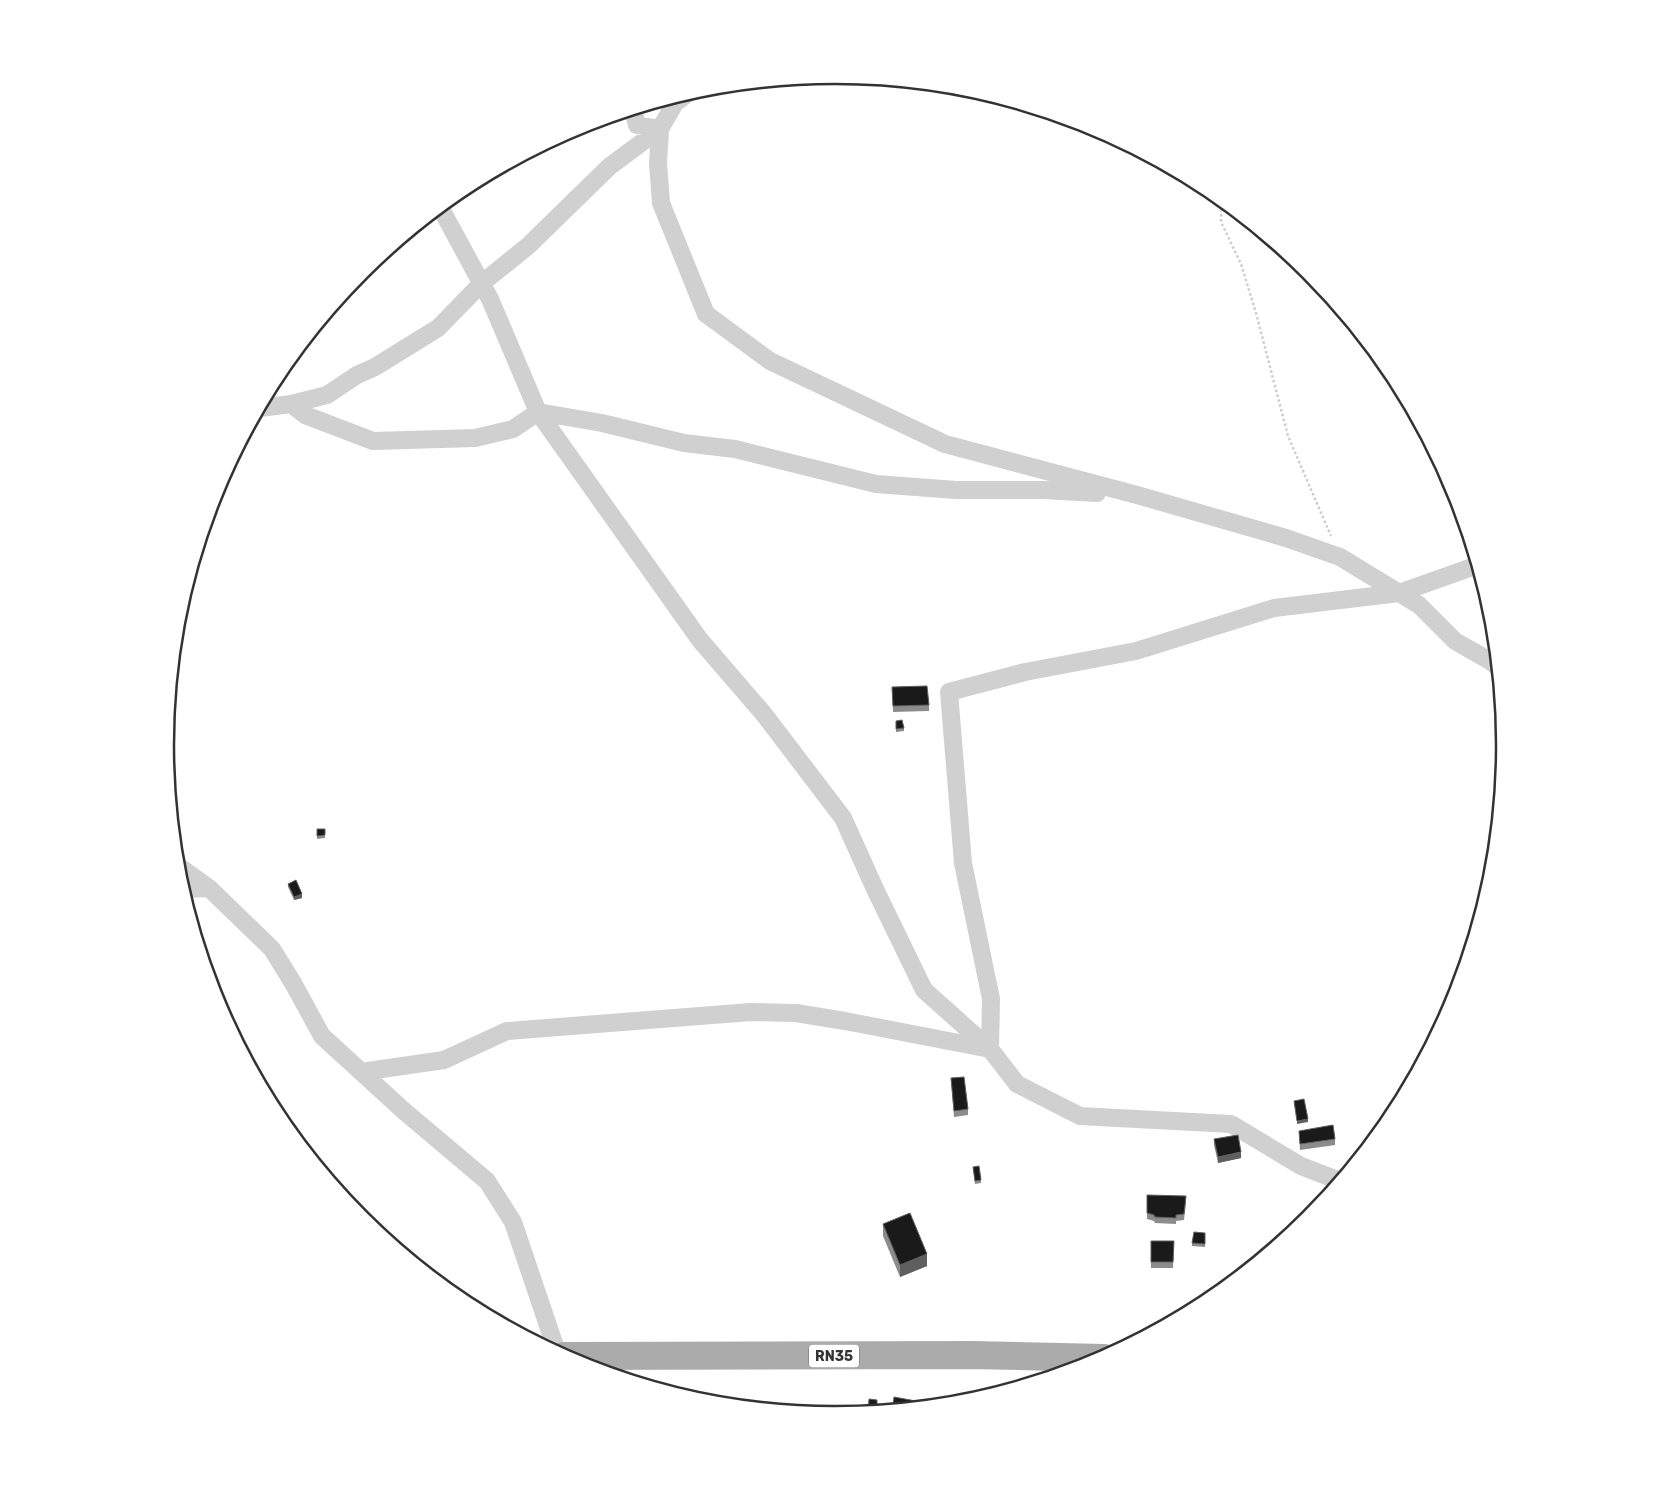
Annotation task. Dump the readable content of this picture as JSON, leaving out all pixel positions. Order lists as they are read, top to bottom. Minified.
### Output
{"streets":{"main road":["RN35"]}}
